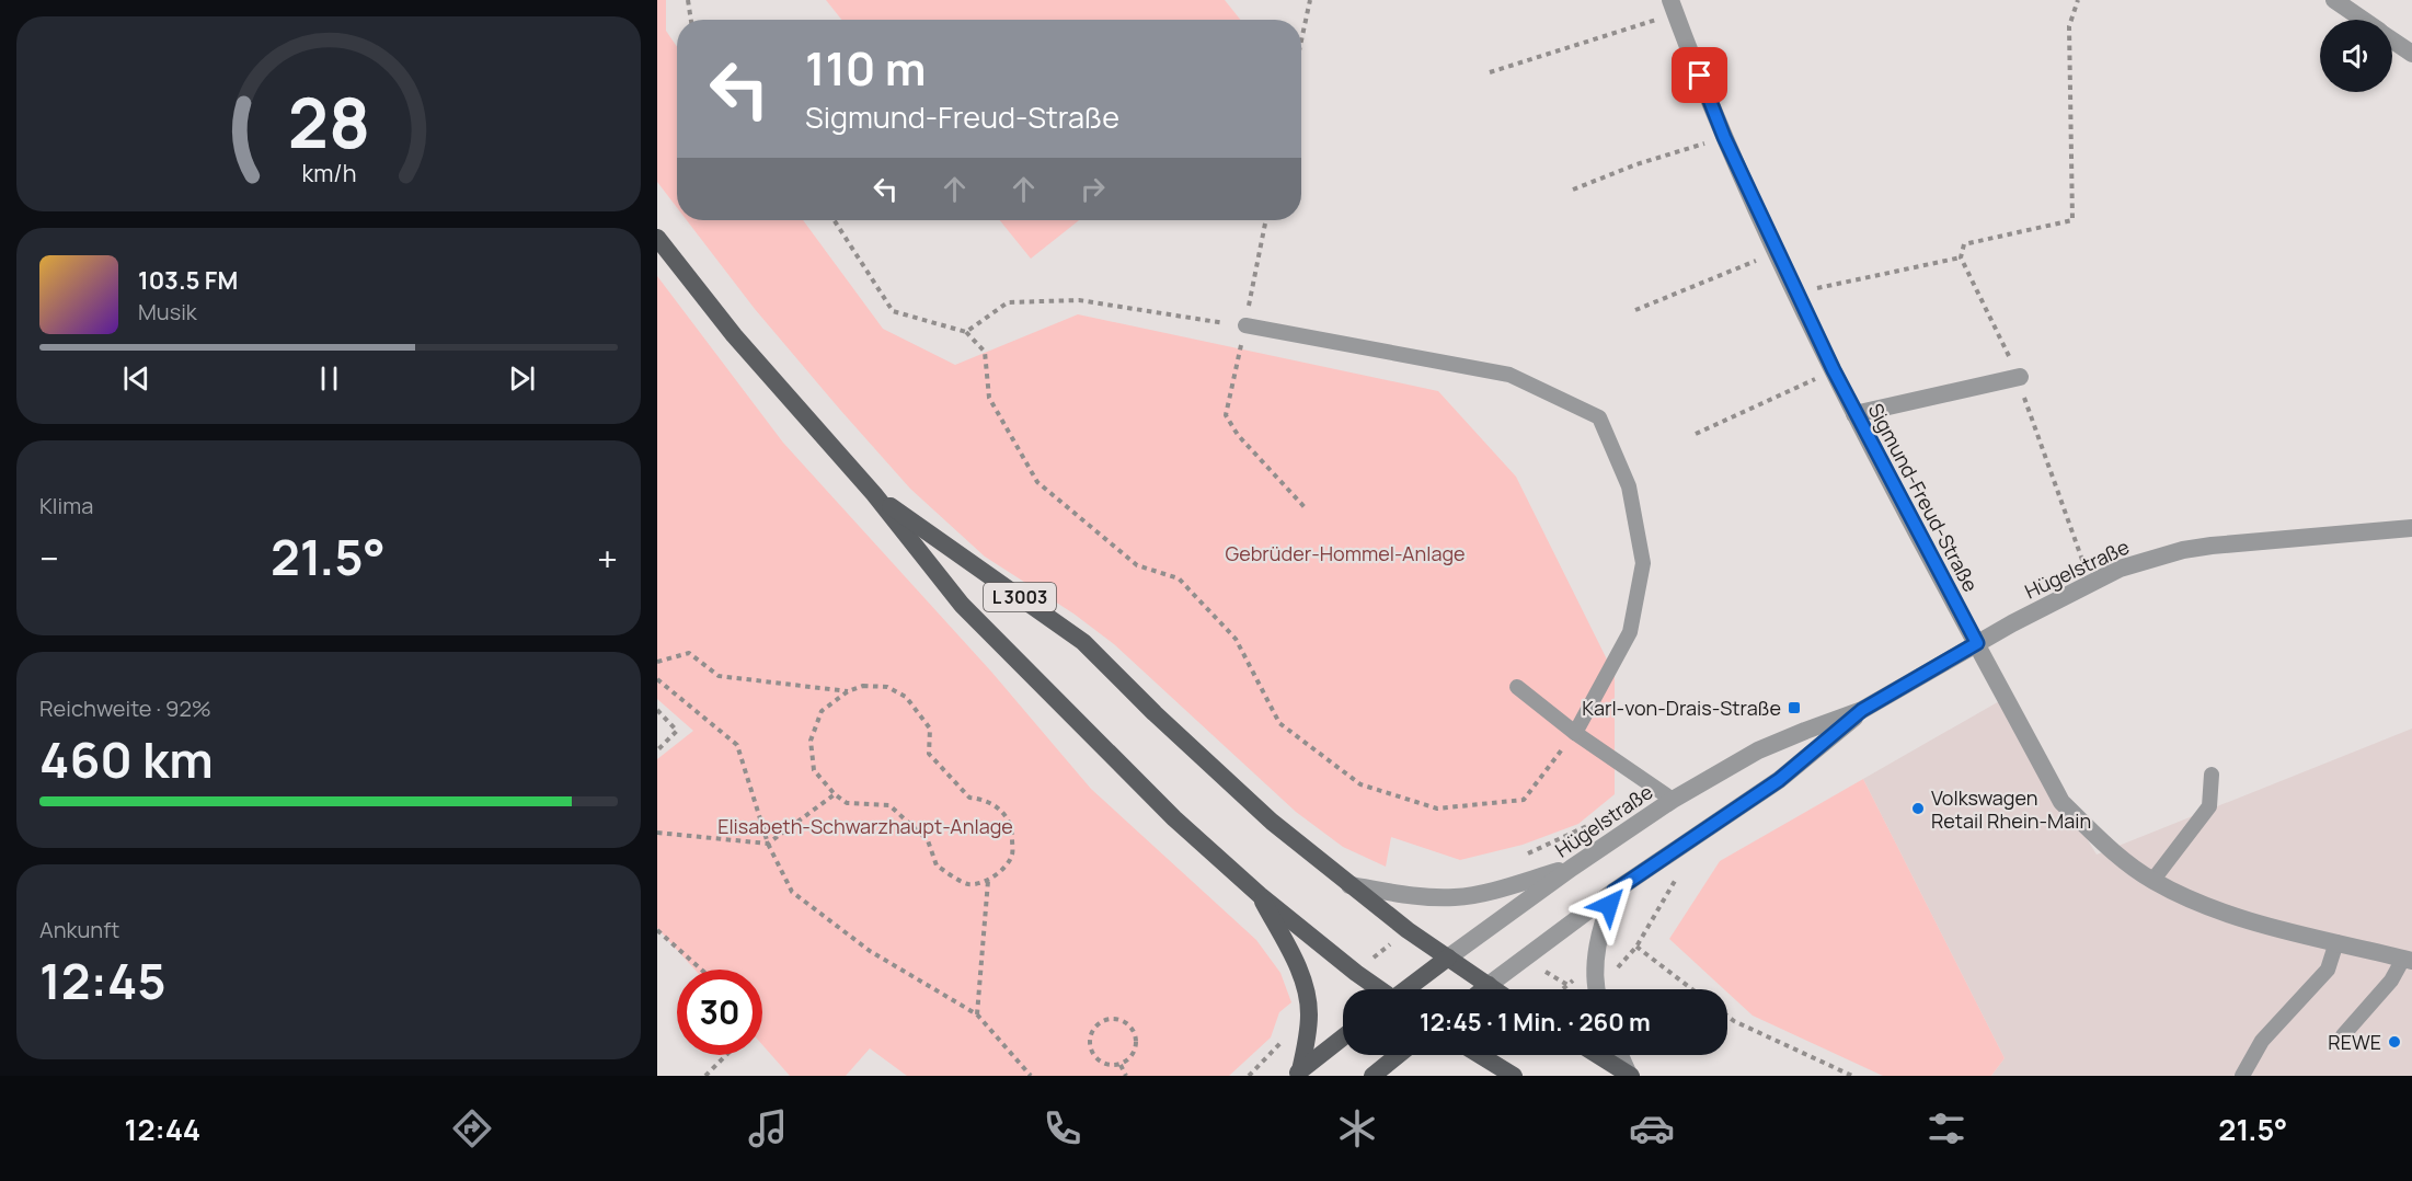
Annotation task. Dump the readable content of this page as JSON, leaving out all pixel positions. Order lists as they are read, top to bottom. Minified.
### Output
{"streets":{"main road":["Hügelstraße","L 3003"],"street":["Sigmund-Freud-Straße"]},"crossings":[["Sigmund-Freud-Straße","Hügelstraße"],["Hügelstraße","L 3003"]],"parks":["Gebrüder-Hommel-Anlage","Elisabeth-Schwarzhaupt-Anlage"],"places":{"transit":["Karl-von-Drais-Straße"],"other":["Volkswagen Retail Rhein-Main","REWE"]},"page":{"turn":["110 m","Sigmund-Freud-Straße"],"song":["103.5 FM","Musik"],"tile":["Klima",["Reichweite · 92%","460 km"],["Ankunft","12:45"]],"heat":["−","21.5°","+"],"limit":"30","trip":"12:45 · 1 Min. · 260 m","tabs":["12:44","21.5°"],"gauge":["28","km/h"]}}
